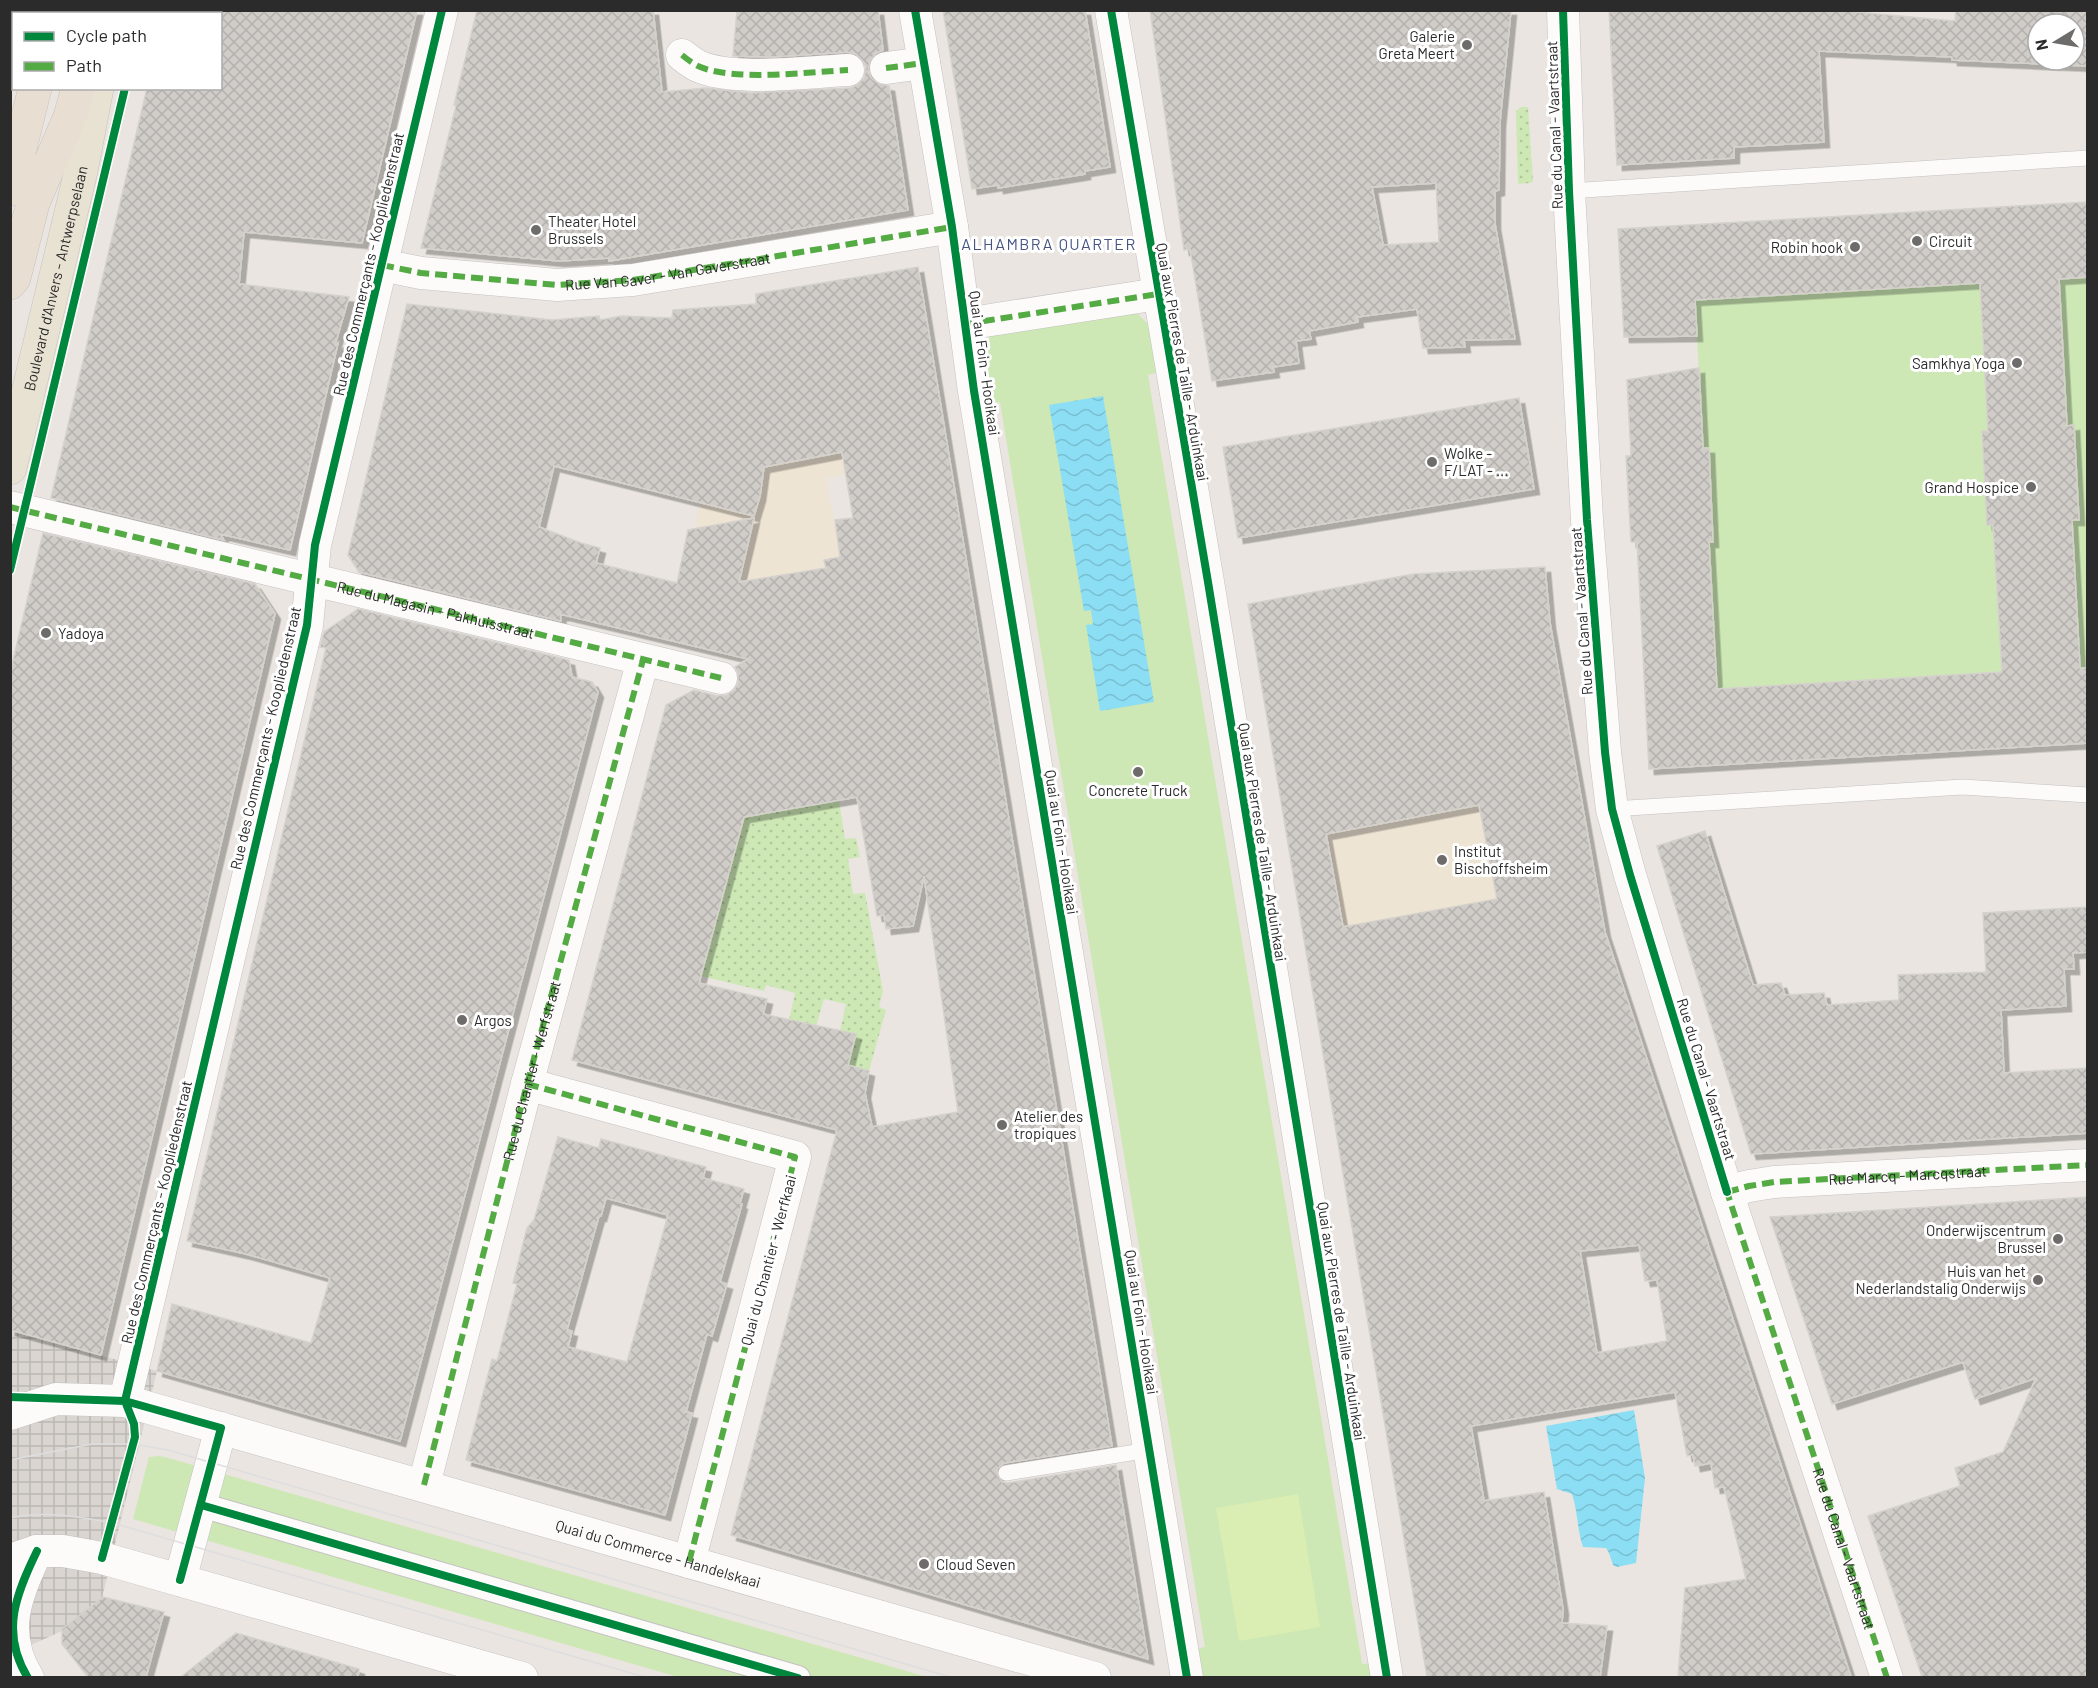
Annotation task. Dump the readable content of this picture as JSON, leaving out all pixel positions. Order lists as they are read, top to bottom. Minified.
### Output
{"streets":{"main road":["Boulevard d'Anvers - Antwerpselaan"],"street":["Rue du Canal - Vaartstraat","Rue des Commerçants - Koopliedenstraat","Rue Van Gaver - Van Gaverstraat","Quai aux Pierres de Taille - Arduinkaai","Quai au Foin - Hooikaai","Rue du Magasin - Pakhuisstraat","Rue du Chantier - Werfstraat","Rue Marcq - Marcqstraat","Quai du Chantier - Werfkaai","Quai du Commerce - Handelskaai"]},"crossings":[["Rue du Canal - Vaartstraat","Rue Marcq - Marcqstraat"],["Rue des Commerçants - Koopliedenstraat","Rue Van Gaver - Van Gaverstraat"],["Rue des Commerçants - Koopliedenstraat","Rue du Magasin - Pakhuisstraat"],["Rue des Commerçants - Koopliedenstraat","Quai du Commerce - Handelskaai"],["Rue Van Gaver - Van Gaverstraat","Quai au Foin - Hooikaai"],["Rue du Magasin - Pakhuisstraat","Rue du Chantier - Werfstraat"],["Rue du Chantier - Werfstraat","Quai du Chantier - Werfkaai"],["Rue du Chantier - Werfstraat","Quai du Commerce - Handelskaai"],["Quai du Chantier - Werfkaai","Quai du Commerce - Handelskaai"]],"districts":["ALHAMBRA QUARTER"],"places":["Galerie Greta Meert","Theater Hotel Brussels","Circuit","Robin hook","Samkhya Yoga","Wolke - F/LAT - ...","Grand Hospice","Yadoya","Concrete Truck","Institut Bischoffsheim","Argos","Atelier des tropiques","Onderwijscentrum Brussel","Huis van het Nederlandstalig Onderwijs","Cloud Seven"],"legend":["Cycle path","Path"],"north":"left"}
